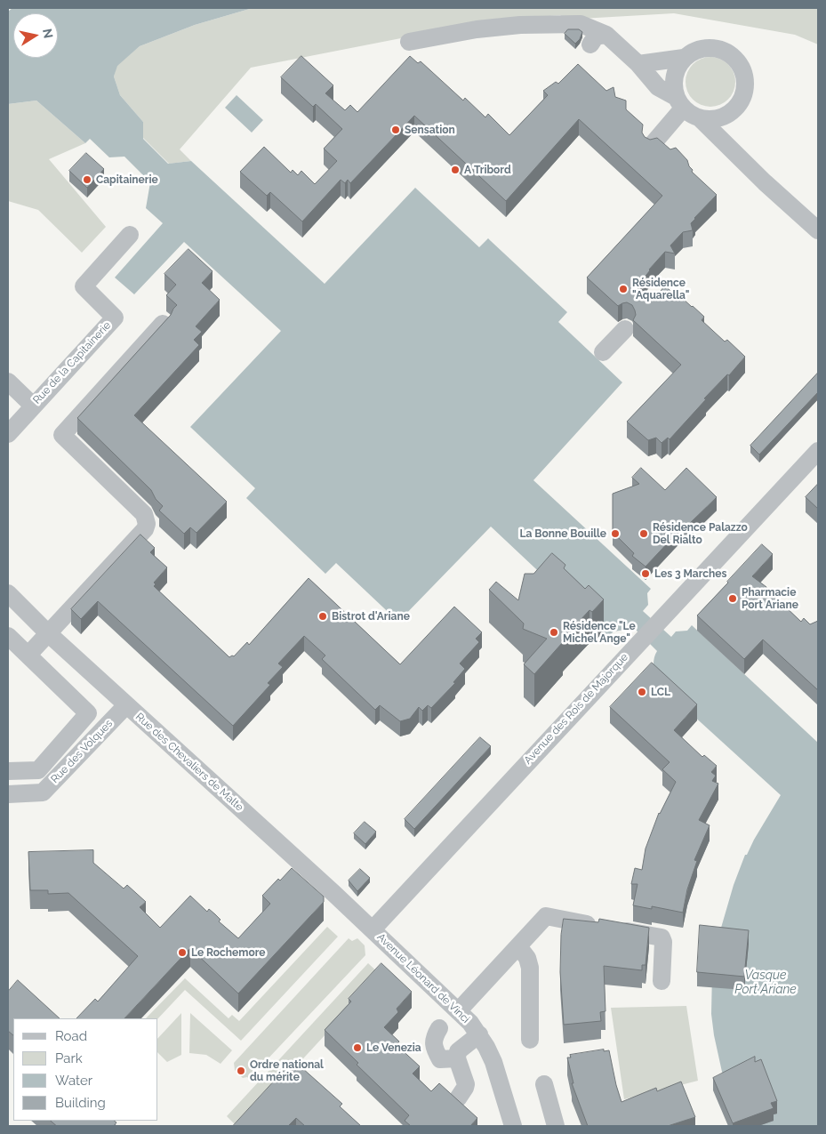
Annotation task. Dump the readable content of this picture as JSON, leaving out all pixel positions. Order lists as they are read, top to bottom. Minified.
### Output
{"streets":{"street":["Rue de la Capitainerie","Avenue des Rois de Majorque","Rue des Volques","Rue des Chevaliers de Malte","Avenue Léonard de Vinci"]},"crossings":[["Avenue des Rois de Majorque","Rue des Chevaliers de Malte"],["Avenue des Rois de Majorque","Avenue Léonard de Vinci"],["Rue des Volques","Rue des Chevaliers de Malte"],["Rue des Chevaliers de Malte","Avenue Léonard de Vinci"]],"water":["Vasque Port Ariane"],"places":["Sensation","A Tribord","Capitainerie","Résidence \"Aquarella\"","La Bonne Bouille","Résidence Palazzo Del Rialto","Les 3 Marches","Pharmacie Port Ariane","Bistrot d'Ariane","Résidence \"Le Michel Ange\"","LCL","Le Rochemore","Le Venezia","Ordre national du mérite"],"legend":["Road","Park","Water","Building"],"north":"right"}
